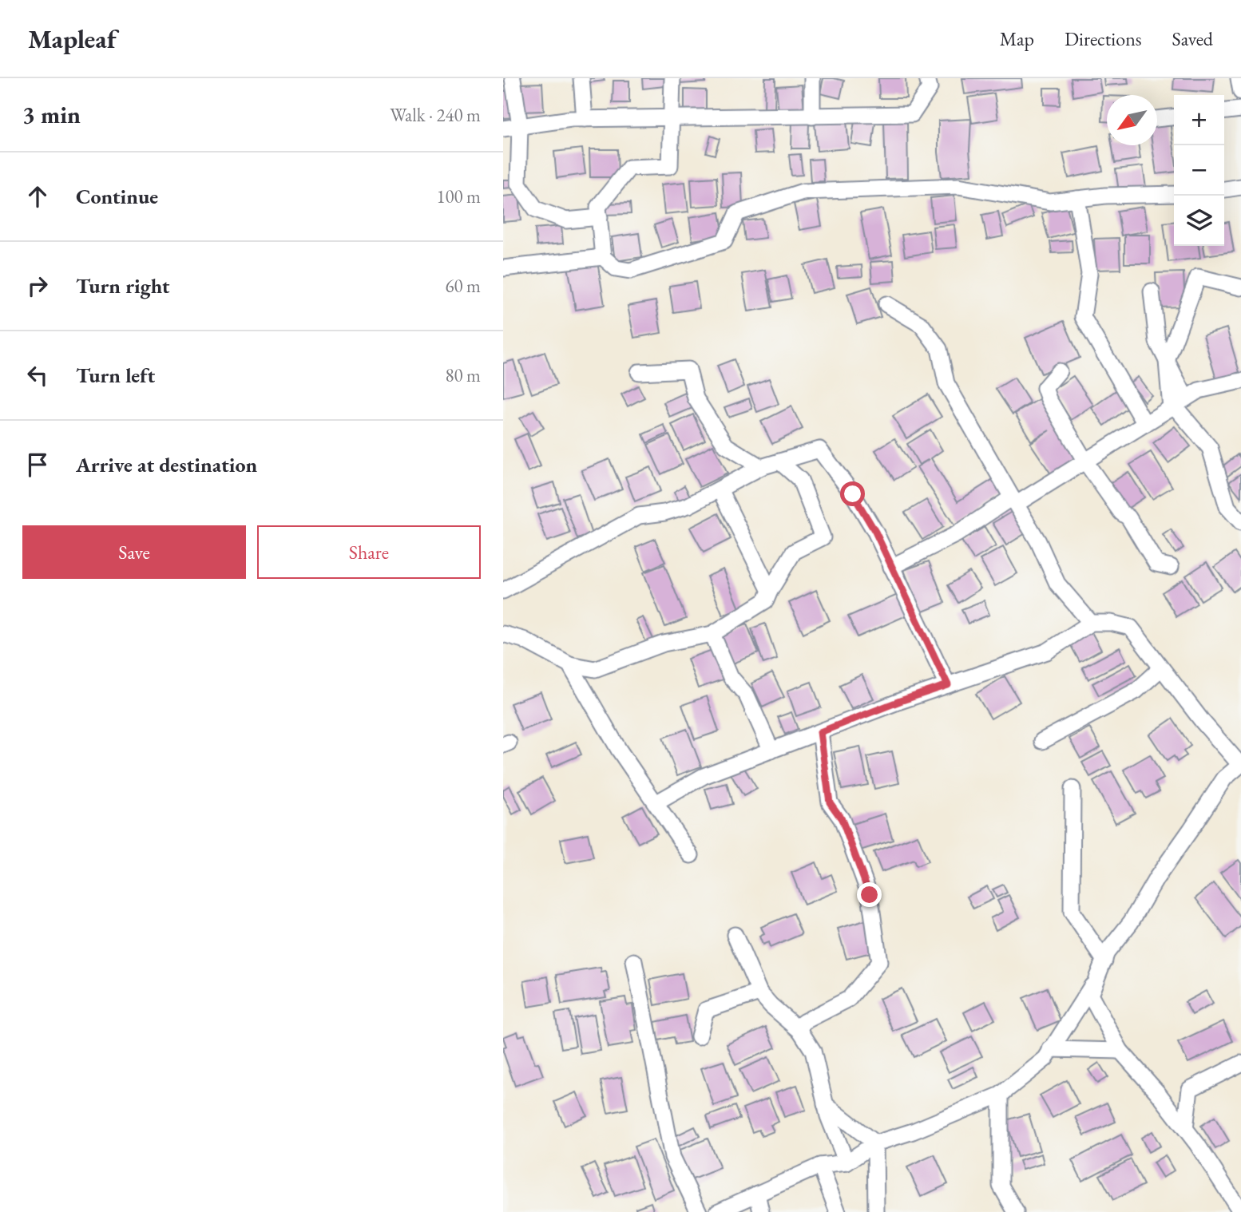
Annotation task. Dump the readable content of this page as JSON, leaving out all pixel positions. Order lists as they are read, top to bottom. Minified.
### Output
{"north":"bottom left","page":{"header":"Mapleaf","nav":["Map","Directions","Saved"],"heading":["3 min","Walk · 240 m"],"map_buttons":["+","−"],"list":[["Continue","100 m"],["Turn right","60 m"],["Turn left","80 m"],"Arrive at destination"],"buttons":["Save","Share"]}}
